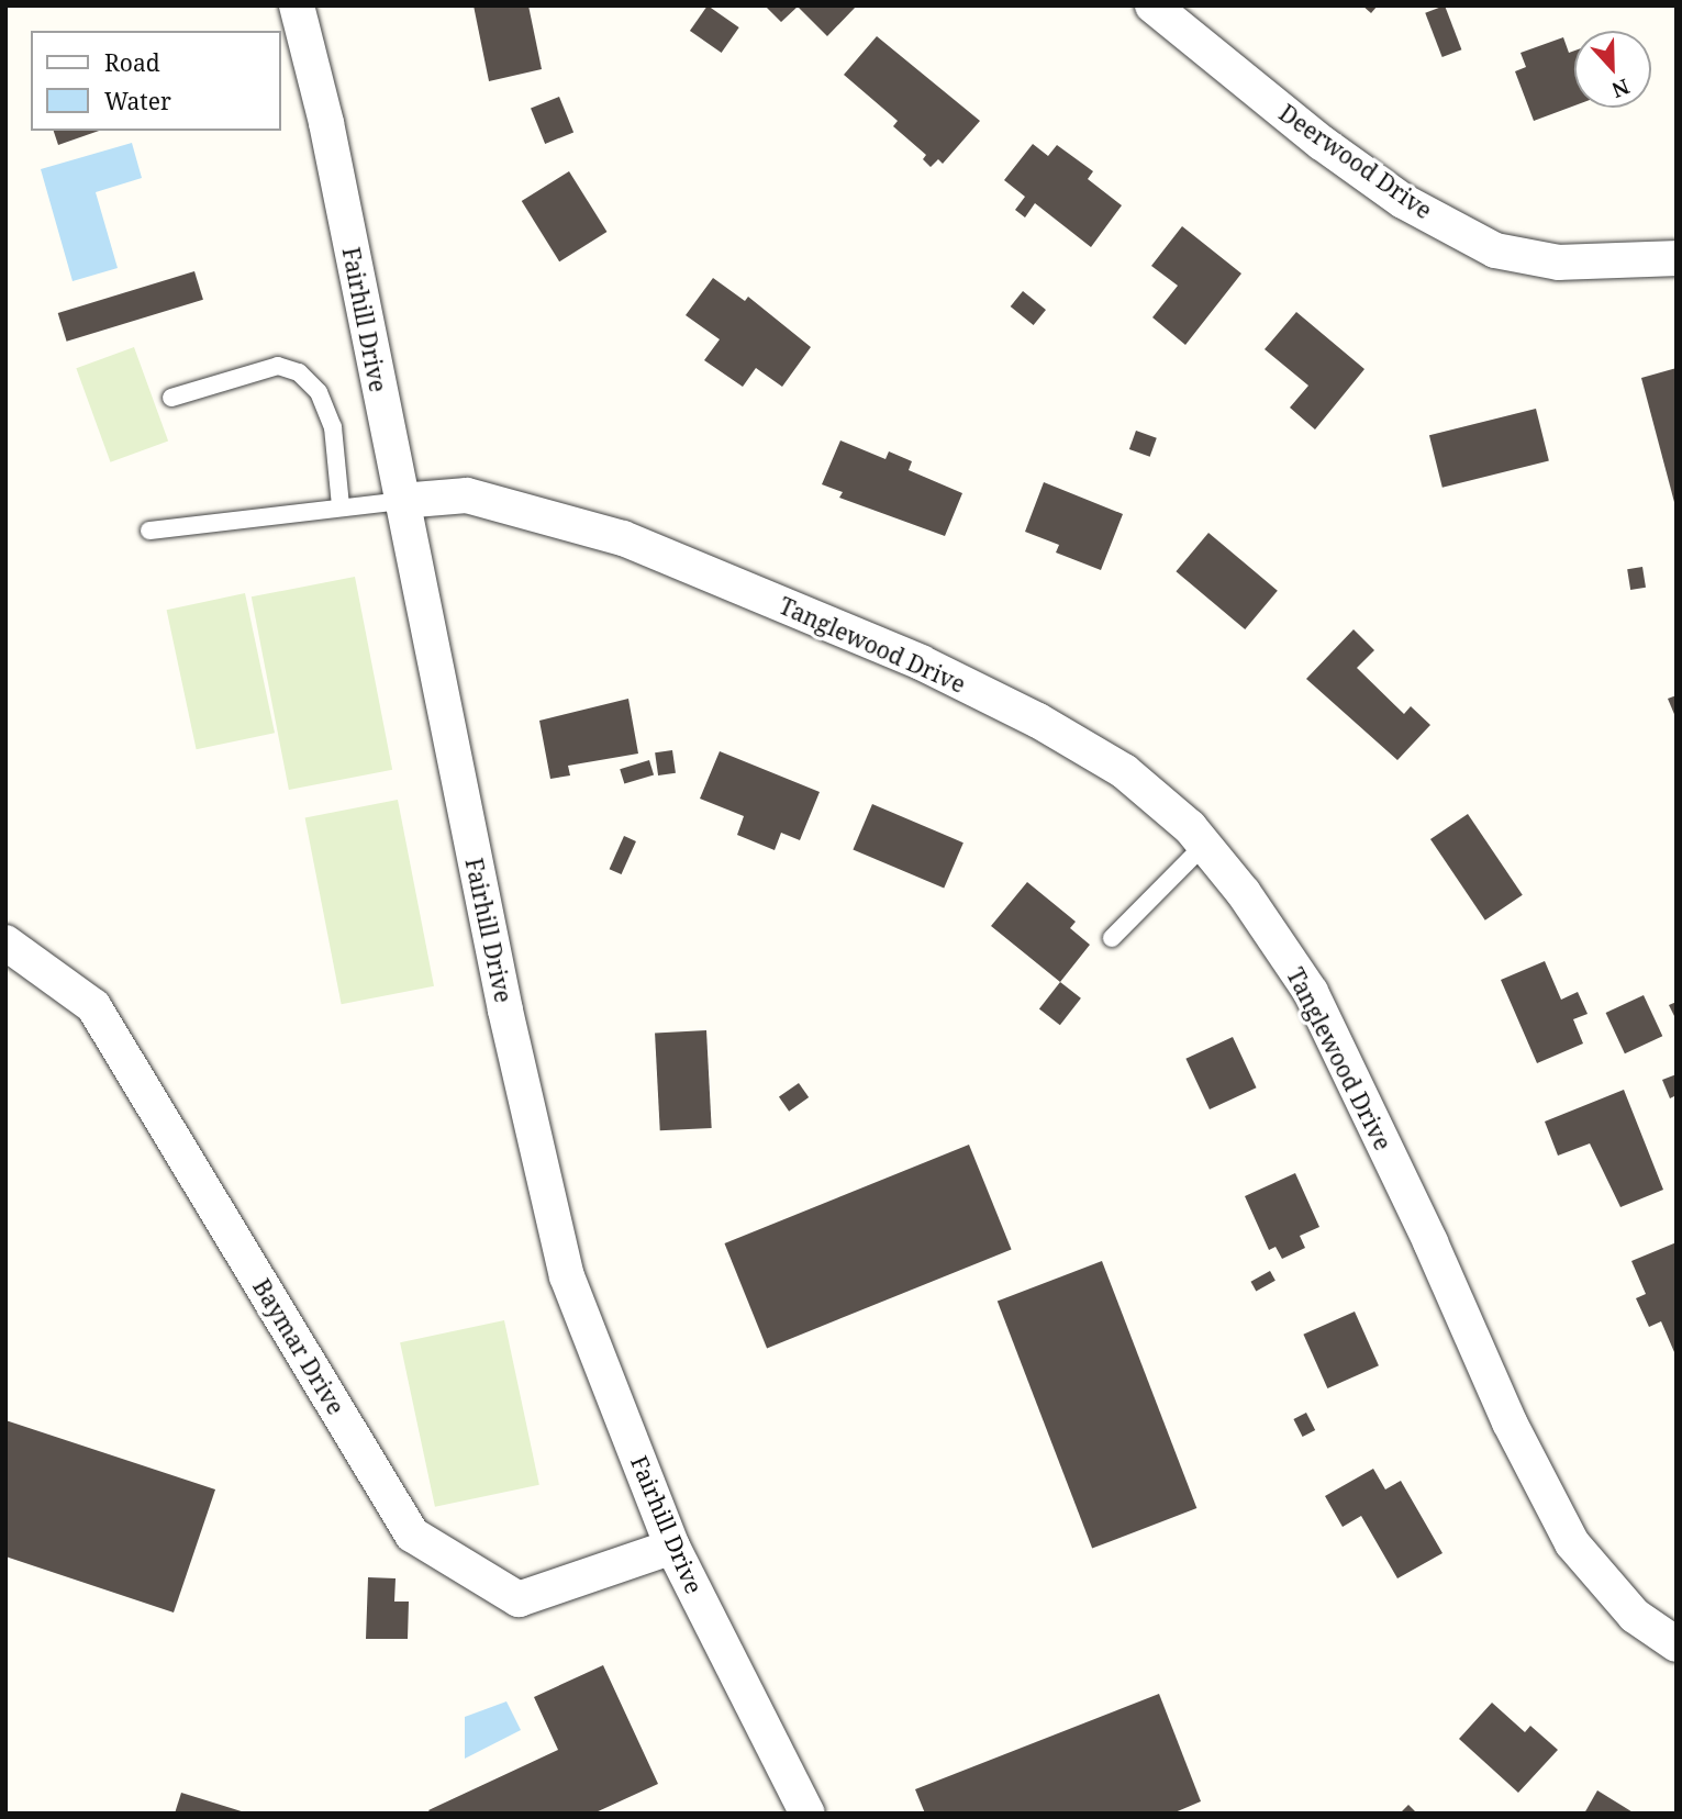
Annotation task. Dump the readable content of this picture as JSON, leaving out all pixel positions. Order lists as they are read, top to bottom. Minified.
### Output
{"streets":{"street":["Deerwood Drive","Fairhill Drive","Tanglewood Drive","Baymar Drive"]},"crossings":[["Fairhill Drive","Tanglewood Drive"],["Fairhill Drive","Baymar Drive"]],"legend":["Road","Water"],"north":"bottom"}
